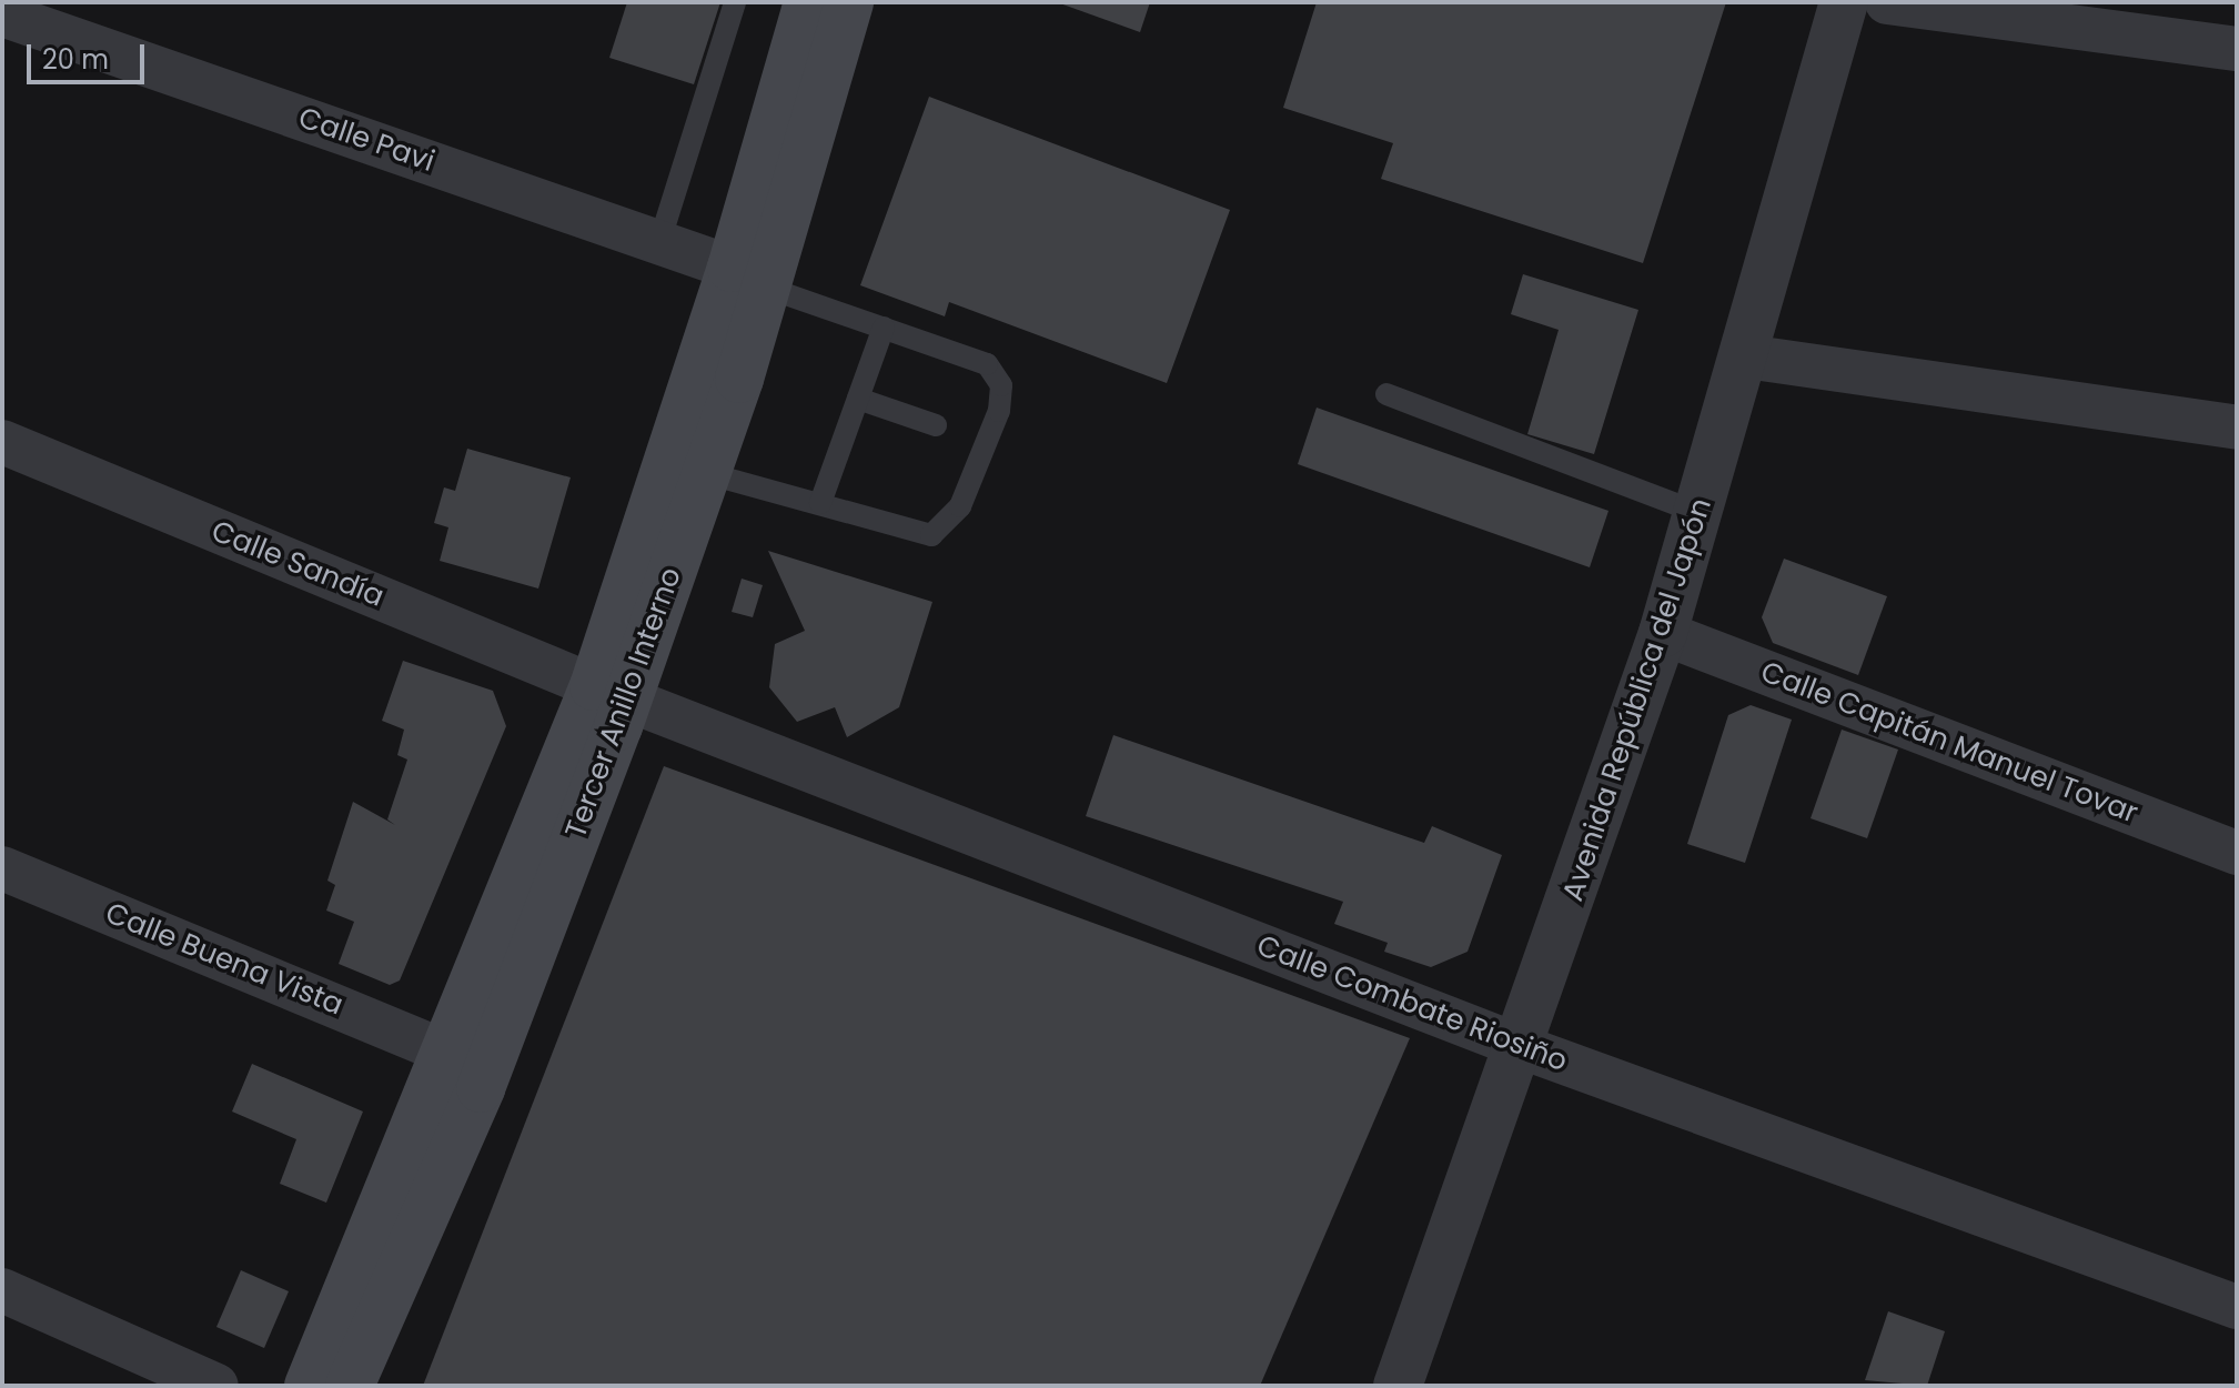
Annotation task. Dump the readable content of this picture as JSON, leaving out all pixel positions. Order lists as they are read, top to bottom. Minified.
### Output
{"streets":{"main road":["Tercer Anillo Interno"],"street":["Calle Pavi","Calle Sandía","Avenida República del Japón","Calle Capitán Manuel Tovar","Calle Buena Vista","Calle Combate Riosiño"]},"crossings":[["Calle Pavi","Tercer Anillo Interno"],["Calle Sandía","Tercer Anillo Interno"],["Calle Sandía","Calle Combate Riosiño"],["Avenida República del Japón","Calle Capitán Manuel Tovar"],["Avenida República del Japón","Calle Combate Riosiño"],["Tercer Anillo Interno","Calle Buena Vista"],["Tercer Anillo Interno","Calle Combate Riosiño"]],"scale_bar":"20 m"}
